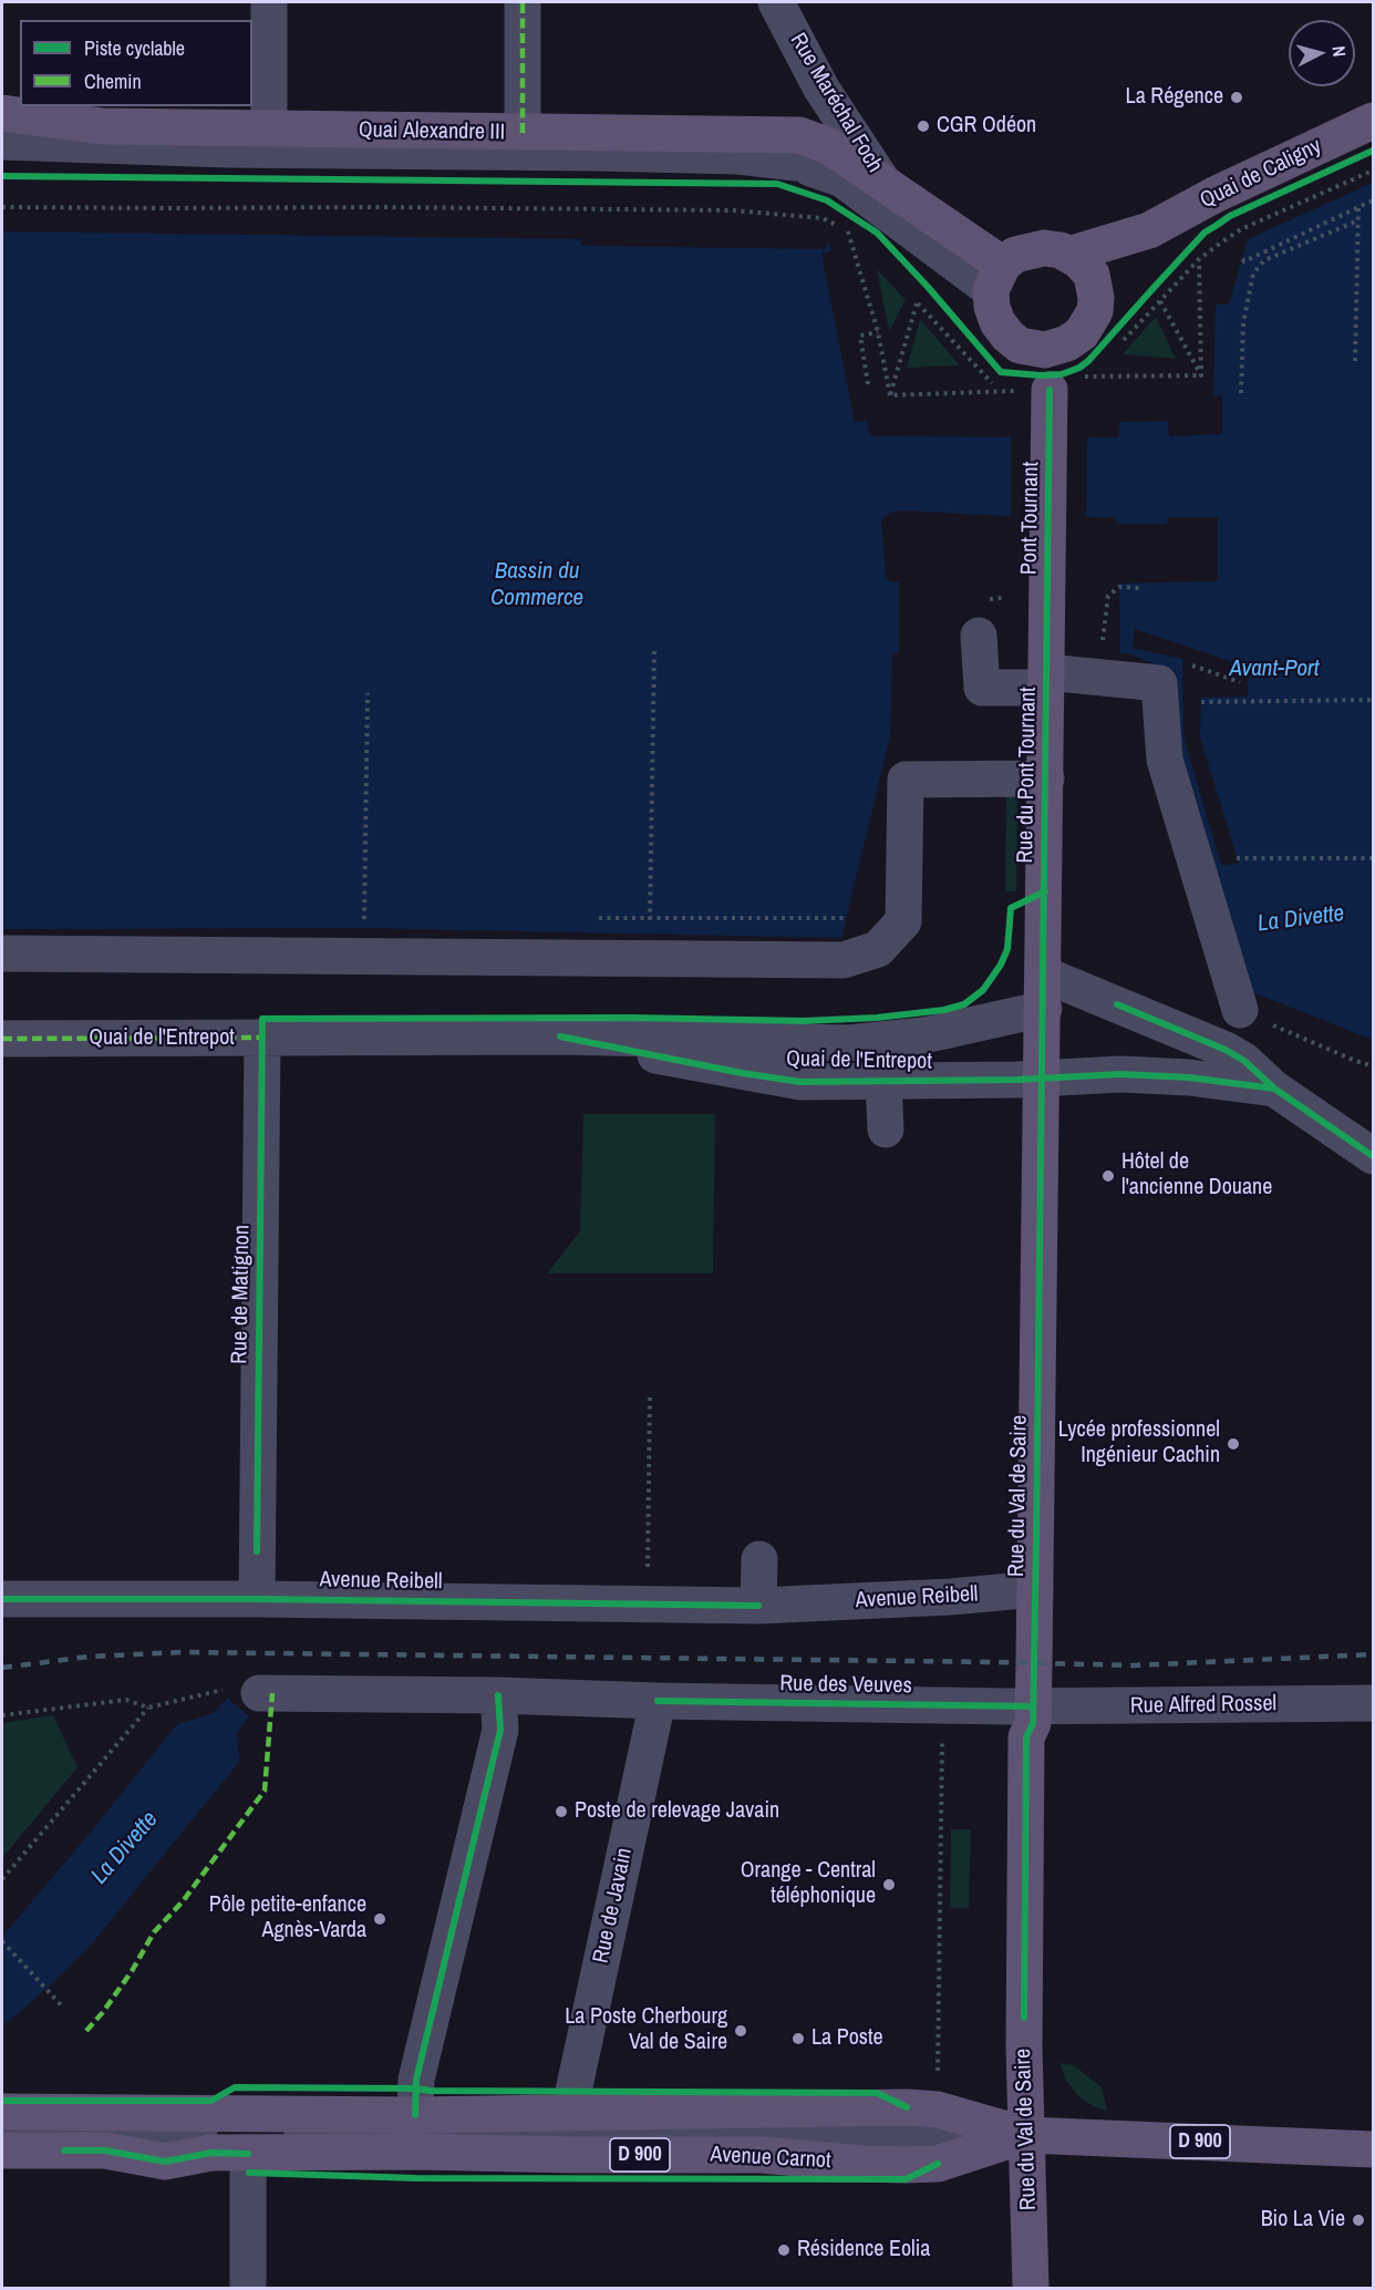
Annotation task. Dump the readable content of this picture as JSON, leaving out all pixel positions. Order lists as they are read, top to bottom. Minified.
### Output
{"streets":{"main road":["Rue Maréchal Foch","Quai Alexandre III","Quai de Caligny","Pont Tournant","Rue du Pont Tournant","Rue du Val de Saire","D 900","Avenue Carnot"],"street":["Quai de l'Entrepot","Rue de Matignon","Avenue Reibell","Rue des Veuves","Rue Alfred Rossel","Rue de Javain"]},"crossings":[["Rue Maréchal Foch","Quai Alexandre III"],["Pont Tournant","Rue du Pont Tournant"],["Rue du Pont Tournant","Quai de l'Entrepot"],["Rue du Pont Tournant","Rue du Val de Saire"],["Quai de l'Entrepot","Rue de Matignon"],["Quai de l'Entrepot","Rue du Val de Saire"],["Rue de Matignon","Avenue Reibell"],["Rue du Val de Saire","Avenue Reibell"],["Rue du Val de Saire","Rue des Veuves"],["Rue du Val de Saire","Rue Alfred Rossel"],["Rue du Val de Saire","D 900"],["Rue du Val de Saire","Avenue Carnot"],["Rue des Veuves","Rue Alfred Rossel"],["Rue des Veuves","Rue de Javain"],["Rue de Javain","D 900"],["D 900","Avenue Carnot"]],"water":["Bassin du Commerce","Avant-Port","La Divette"],"places":["La Régence","CGR Odéon","Hôtel de l'ancienne Douane","Lycée professionnel Ingénieur Cachin","Poste de relevage Javain","Orange - Central téléphonique","Pôle petite-enfance Agnès-Varda","La Poste Cherbourg Val de Saire","La Poste","Bio La Vie","Résidence Eolia"],"legend":["Piste cyclable","Chemin"],"north":"right"}
